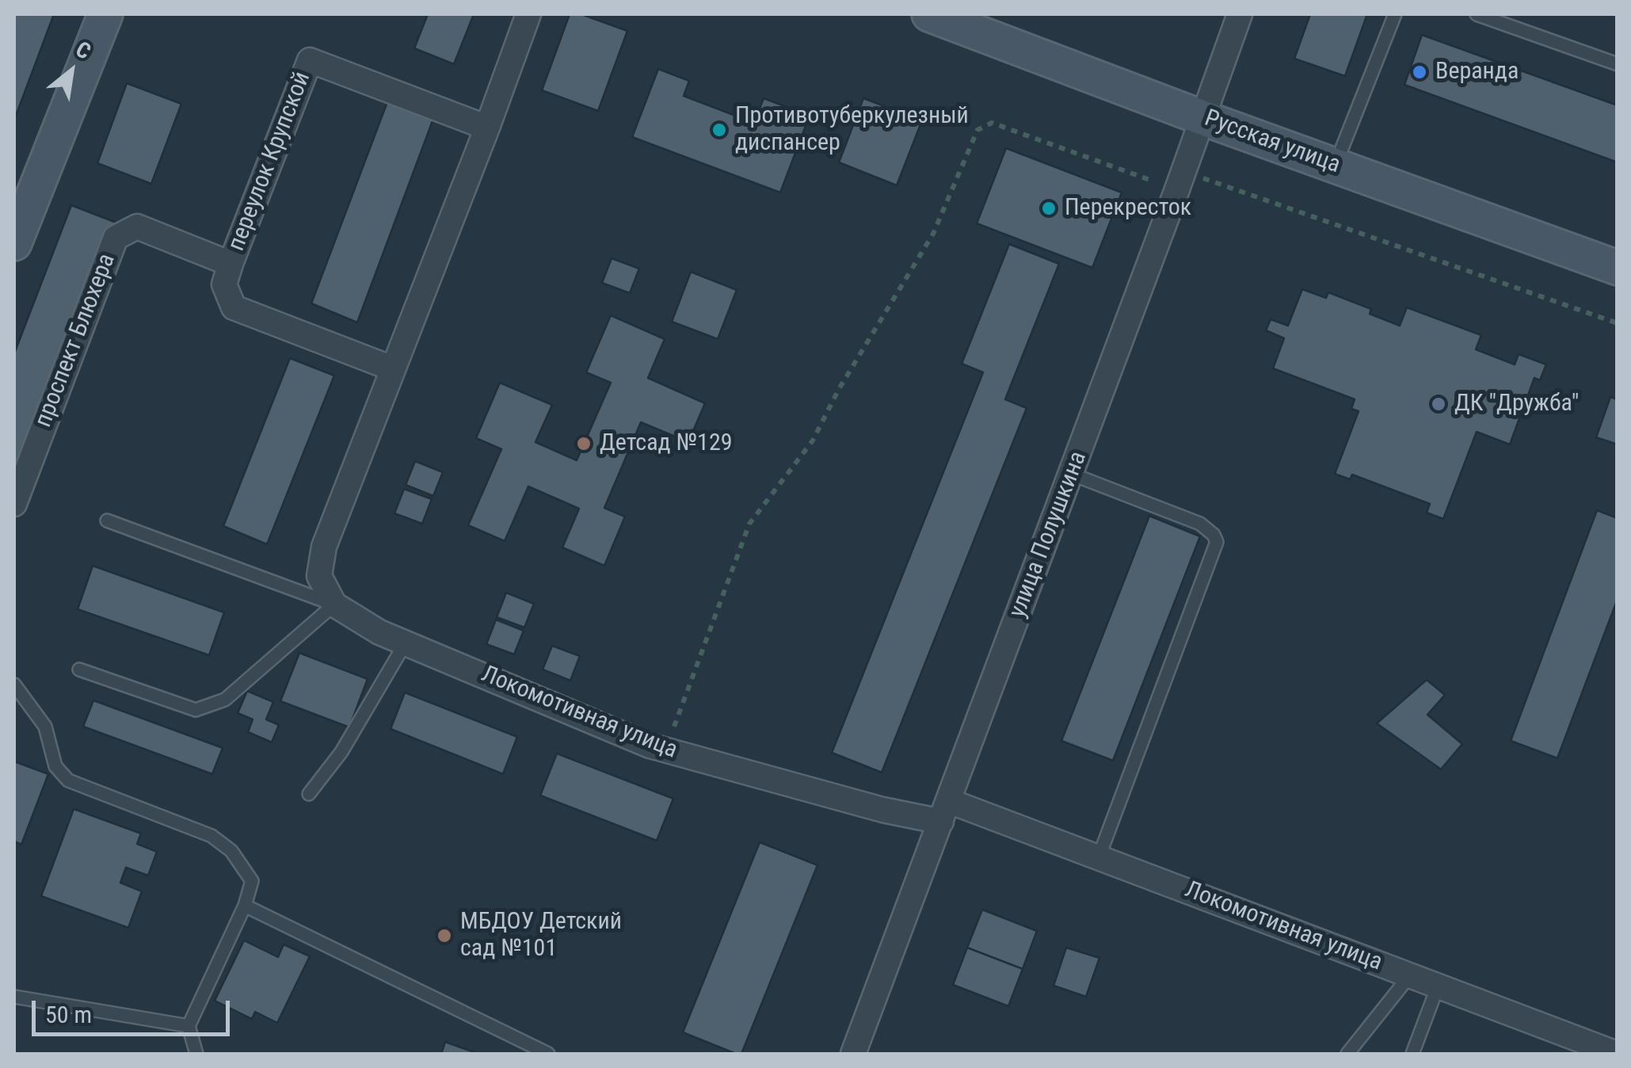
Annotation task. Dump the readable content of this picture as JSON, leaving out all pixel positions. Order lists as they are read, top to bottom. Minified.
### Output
{"streets":{"street":["Русская улица","переулок Крупской","проспект Блюхера","улица Полушкина","Локомотивная улица"]},"crossings":[["Русская улица","улица Полушкина"],["переулок Крупской","проспект Блюхера"],["улица Полушкина","Локомотивная улица"]],"places":["Веранда","Противотуберкулезный диспансер","Перекресток","ДК \"Дружба\"","Детсад №129","МБДОУ Детский сад №101"],"scale_bar":"50 m","north":"top right"}
